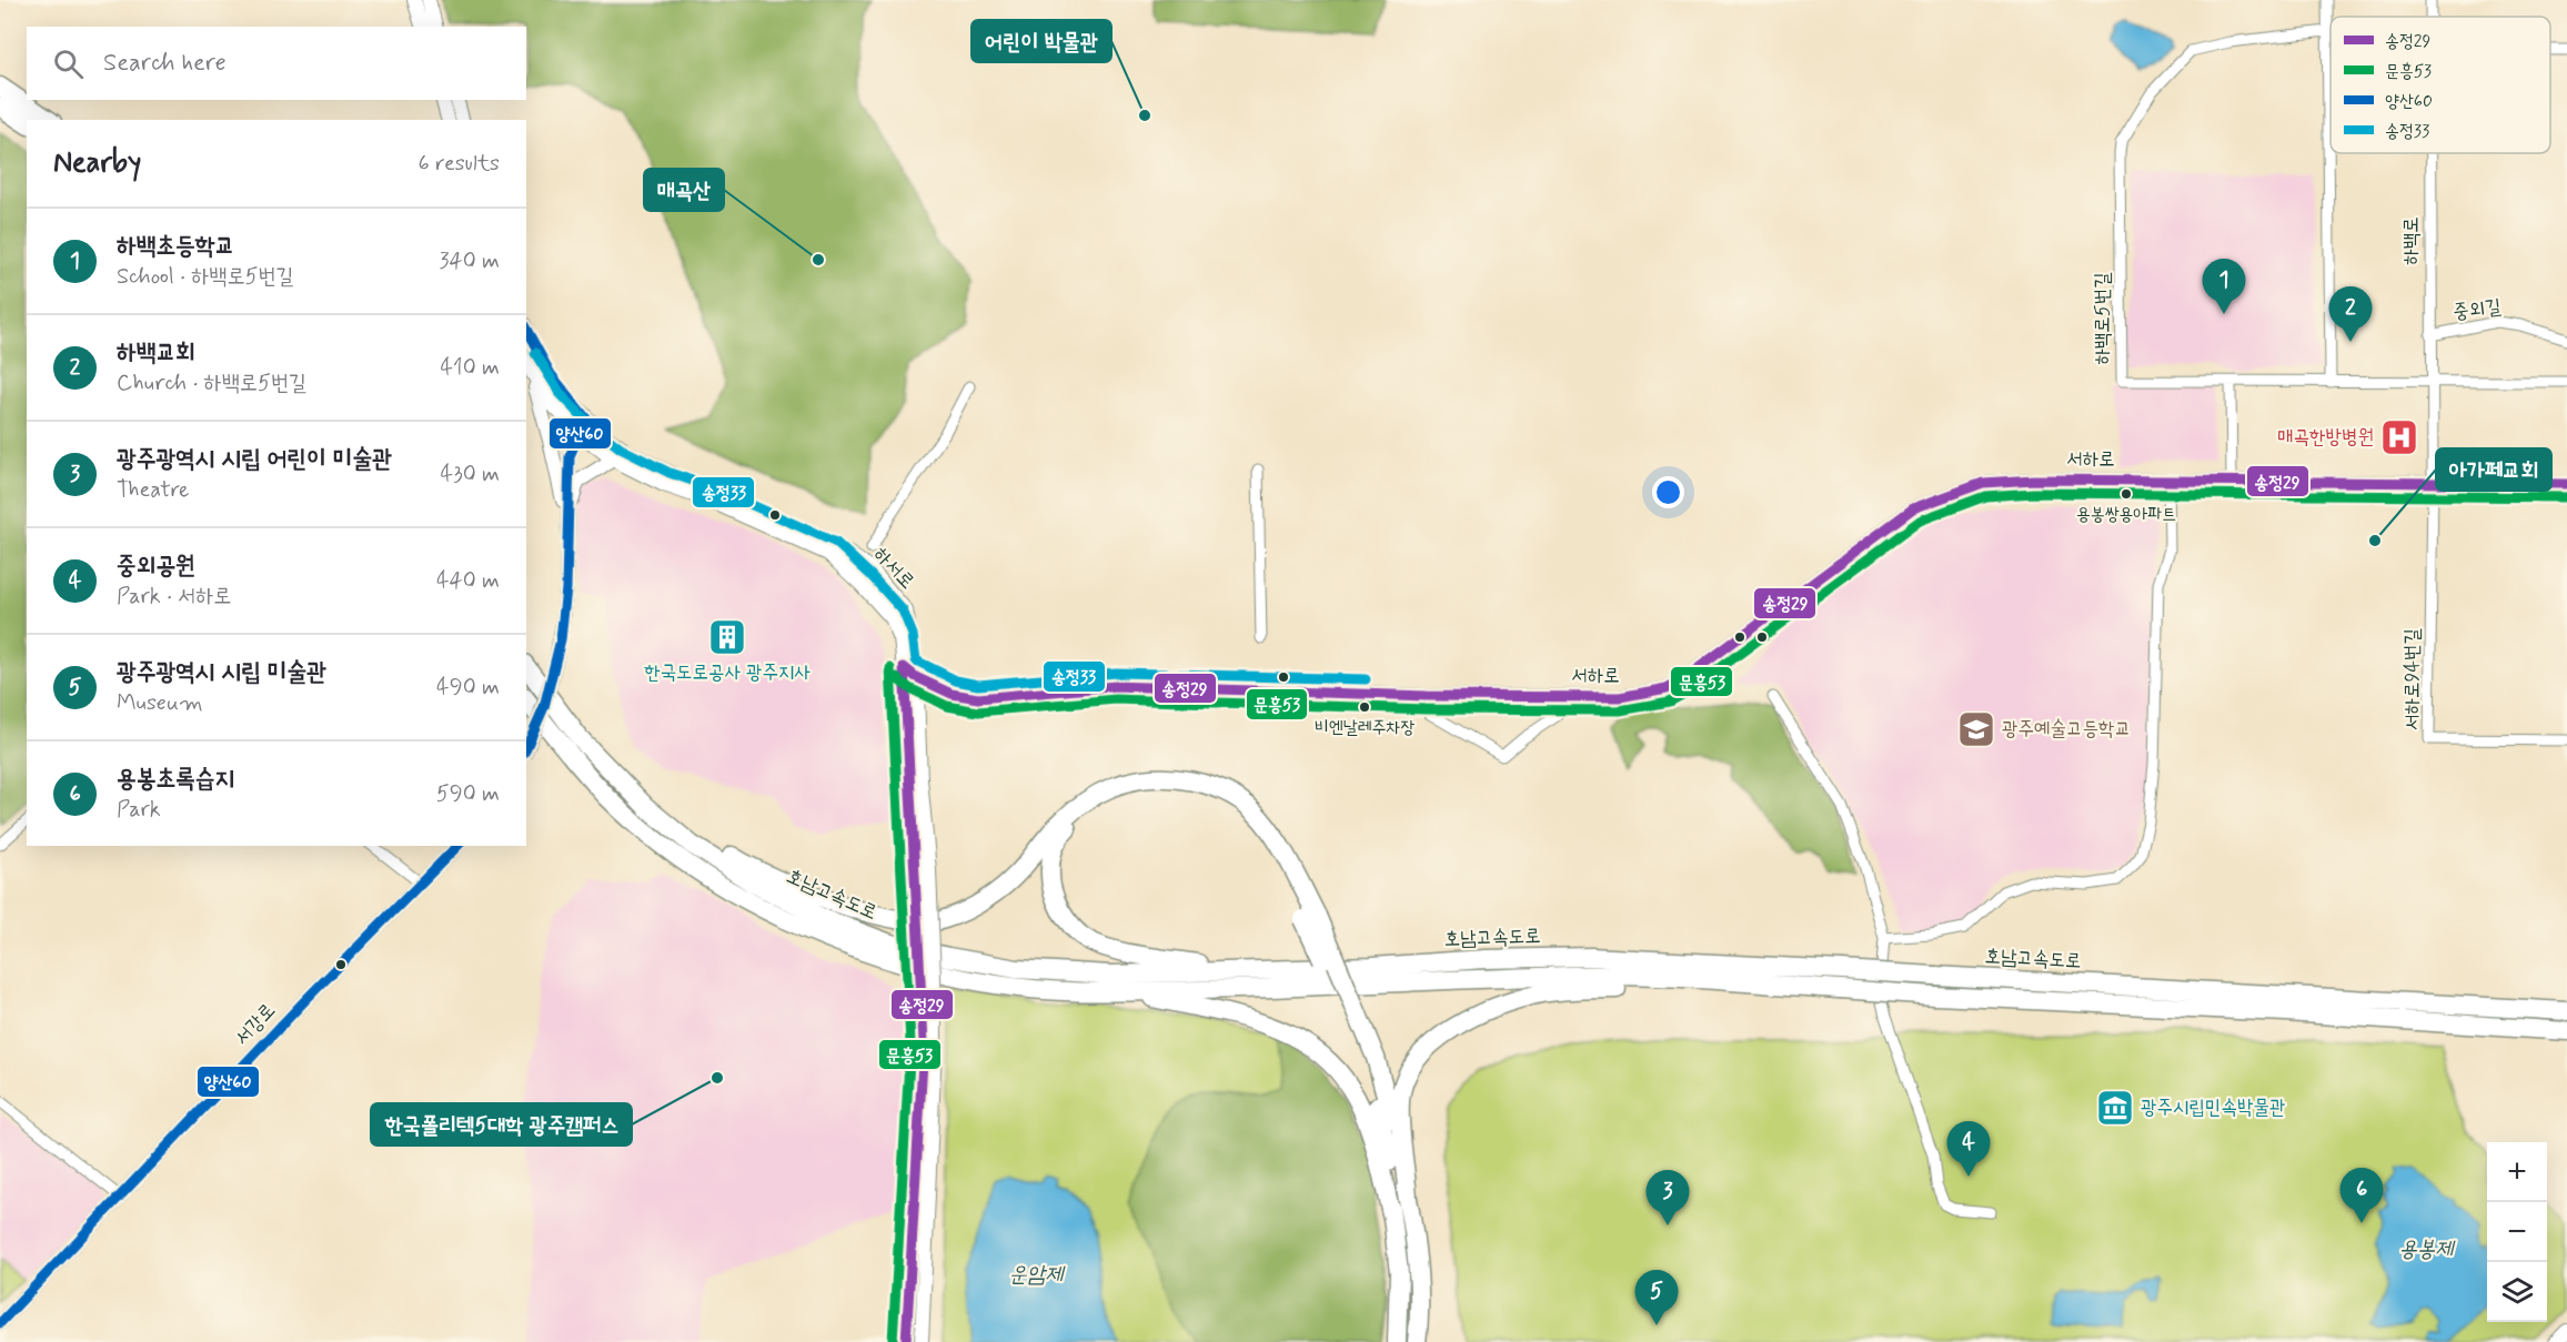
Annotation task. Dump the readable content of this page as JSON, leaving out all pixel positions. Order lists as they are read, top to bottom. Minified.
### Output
{"streets":{"highway":["호남고속도로"],"main road":["서하로","하서로","서강로"],"street":["하백로","중외길","하백로5번길","서하로94번길"]},"crossings":[["하백로","중외길"],["하백로","하백로5번길"],["하백로","서하로"],["하백로","서하로94번길"],["서하로","하서로"],["서하로","서하로94번길"]],"water":["용봉제","운암제"],"places":{"other":["어린이 박물관","매곡산","용봉쌍용아파트","아가페교회","비엔날레주차장","한국폴리텍5대학 광주캠퍼스"],"hospital":["매곡한방병원"],"building":["한국도로공사 광주지사"],"school or university":["광주예술고등학교"],"museum":["광주시립민속박물관"]},"lines":["transit line 양산60","transit line 송정33","transit line 송정29","transit line 문흥53"],"legend":["송정29","문흥53","양산60","송정33"],"page":{"search":"Search here","heading":["Nearby","6 results"],"list":[{"mark":"1","name":"하백초등학교","note":"School · 하백로5번길","value":"340 m"},{"mark":"2","name":"하백교회","note":"Church · 하백로5번길","value":"410 m"},{"mark":"3","name":"광주광역시 시립 어린이 미술관","note":"Theatre","value":"430 m"},{"mark":"4","name":"중외공원","note":"Park · 서하로","value":"440 m"},{"mark":"5","name":"광주광역시 시립 미술관","note":"Museum","value":"490 m"},{"mark":"6","name":"용봉초록습지","note":"Park","value":"590 m"}],"pins":["1","2","4","6","3","5"],"map_buttons":["+","−"]}}
